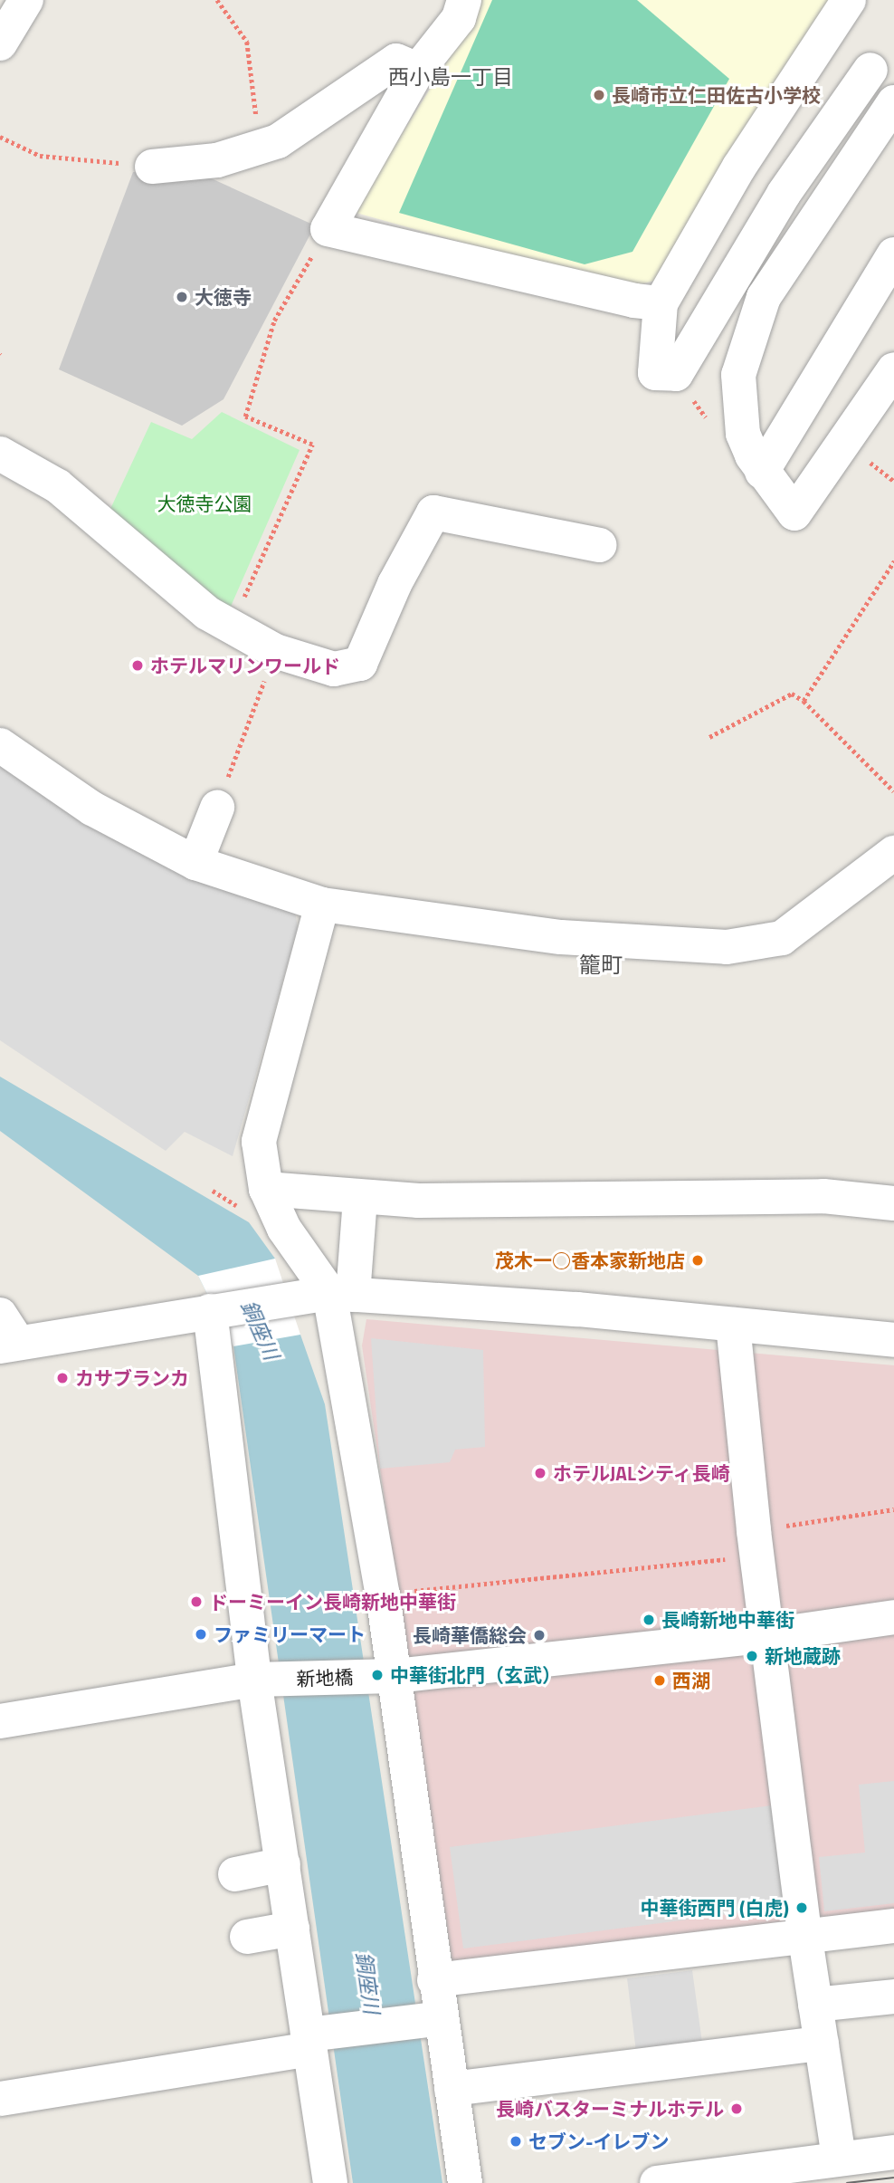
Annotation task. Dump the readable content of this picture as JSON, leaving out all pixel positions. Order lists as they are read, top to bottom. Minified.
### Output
{"streets":{"street":["新地橋"]},"districts":["西小島一丁目","籠町"],"water":["銅座川"],"parks":["大徳寺公園"],"places":["長崎市立仁田佐古小学校","大徳寺","ホテルマリンワールド","茂木一○香本家新地店","カサブランカ","ホテルJALシティ長崎","ドーミーイン長崎新地中華街","長崎新地中華街","ファミリーマート","長崎華僑総会","新地蔵跡","中華街北門（玄武）","西湖","中華街西門 (白虎)","長崎バスターミナルホテル","セブン-イレブン"]}
